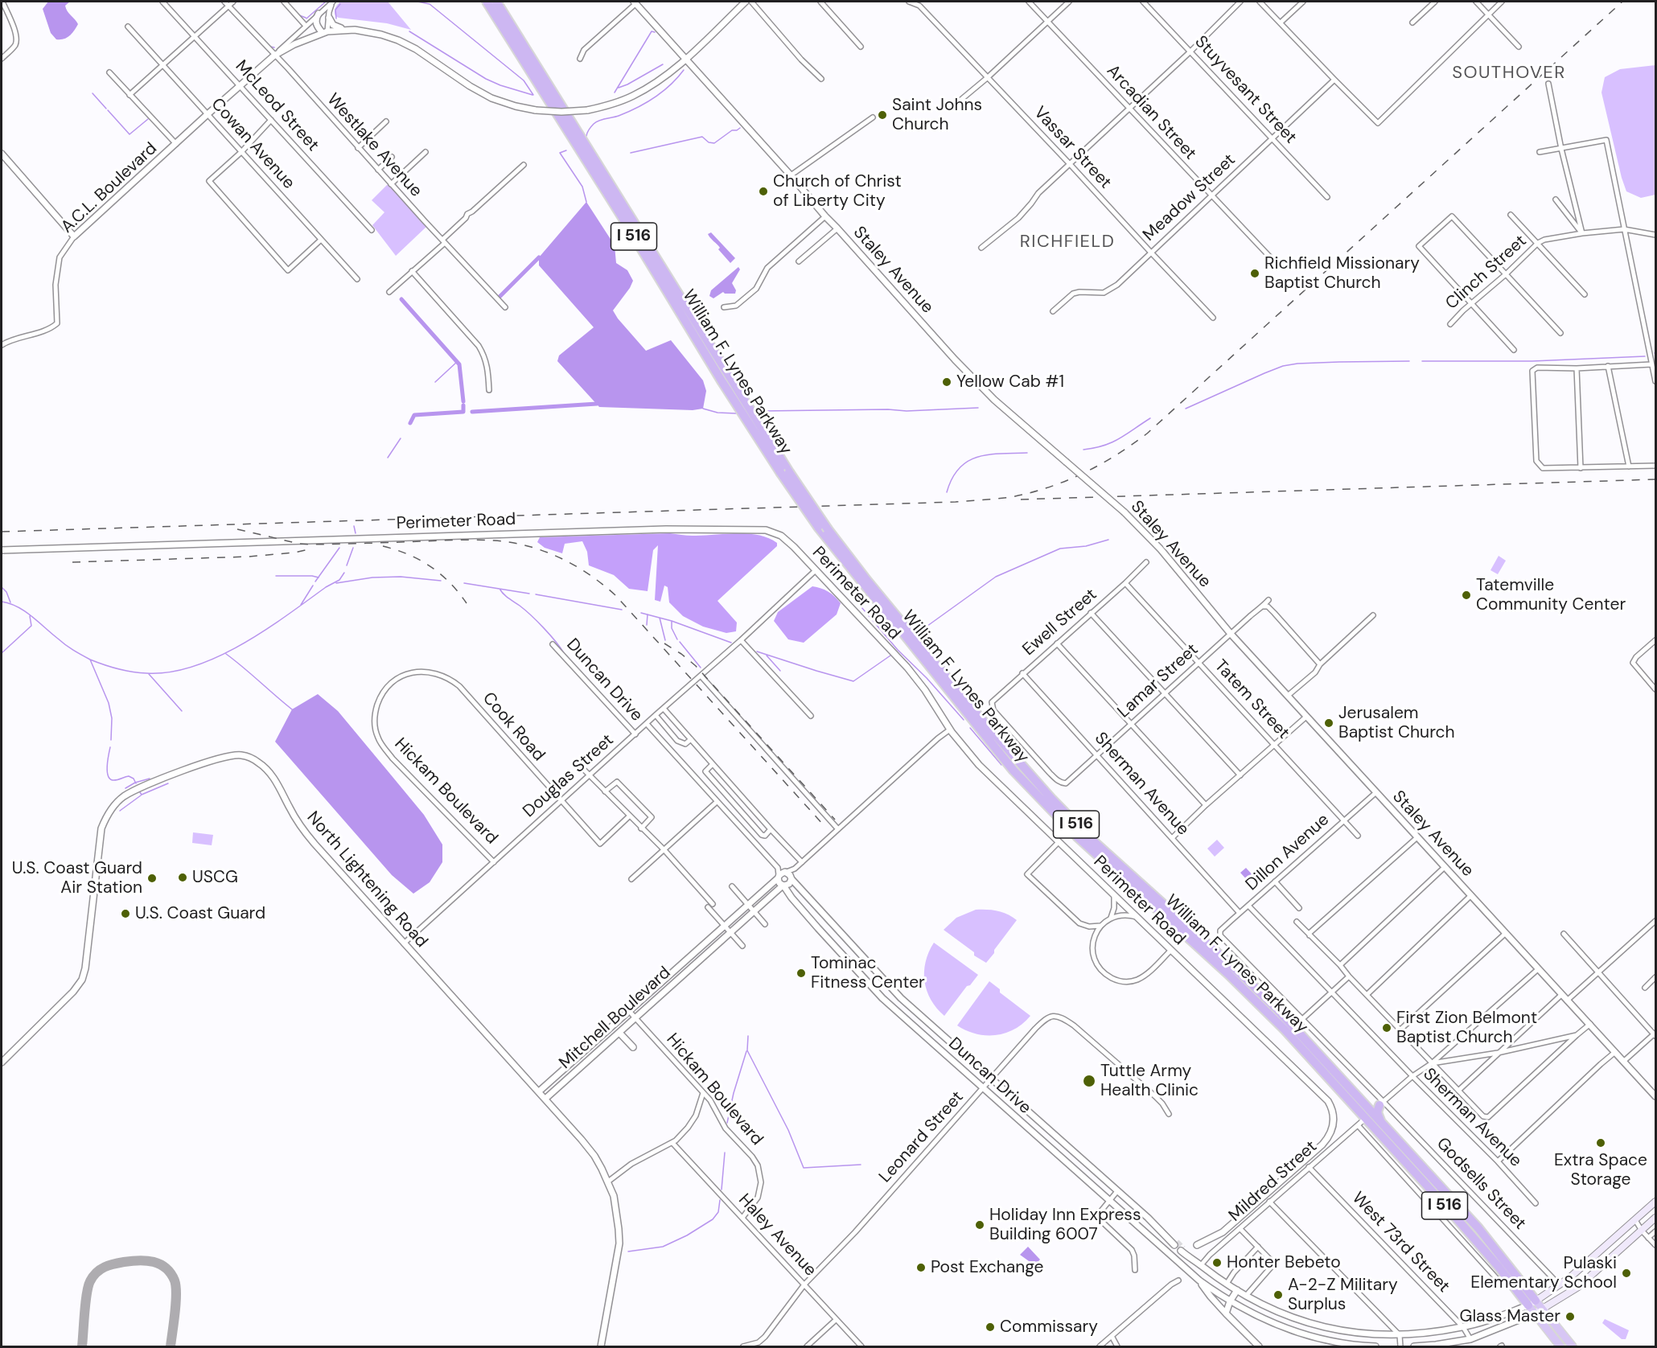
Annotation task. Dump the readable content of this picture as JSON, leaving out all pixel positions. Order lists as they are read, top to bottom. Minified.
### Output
{"streets":{"highway":["I 516","William F. Lynes Parkway"],"street":["Stuyvesant Street","McLeod Street","Arcadian Street","Cowan Avenue","Westlake Avenue","Vassar Street","A.C.L. Boulevard","Meadow Street","Staley Avenue","Clinch Street","Perimeter Road","Ewell Street","Duncan Drive","Lamar Street","Tatem Street","Cook Road","Douglas Street","Sherman Avenue","Hickam Boulevard","Dillon Avenue","North Lightening Road","Mitchell Boulevard","Leonard Street","Mildred Street","Godsells Street","Haley Avenue","West 73rd Street"]},"crossings":[["Stuyvesant Street","Meadow Street"],["McLeod Street","A.C.L. Boulevard"],["Arcadian Street","Meadow Street"],["Cowan Avenue","A.C.L. Boulevard"],["Westlake Avenue","A.C.L. Boulevard"],["Vassar Street","Meadow Street"],["Staley Avenue","Lamar Street"],["Staley Avenue","Dillon Avenue"],["William F. Lynes Parkway","Mildred Street"],["Perimeter Road","Douglas Street"],["Ewell Street","Lamar Street"],["Ewell Street","Tatem Street"],["Ewell Street","Sherman Avenue"],["Duncan Drive","Douglas Street"],["Duncan Drive","Mitchell Boulevard"],["Duncan Drive","Leonard Street"],["Lamar Street","Tatem Street"],["Lamar Street","Sherman Avenue"],["Tatem Street","Dillon Avenue"],["Cook Road","Douglas Street"],["Cook Road","Hickam Boulevard"],["Douglas Street","Hickam Boulevard"],["Douglas Street","North Lightening Road"],["Sherman Avenue","Dillon Avenue"],["Hickam Boulevard","Mitchell Boulevard"],["Hickam Boulevard","Haley Avenue"],["Dillon Avenue","Godsells Street"],["North Lightening Road","Mitchell Boulevard"],["Leonard Street","Haley Avenue"],["Mildred Street","West 73rd Street"]],"districts":["SOUTHOVER","RICHFIELD"],"places":["Saint Johns Church","Church of Christ of Liberty City","Richfield Missionary Baptist Church","Yellow Cab #1","Tatemville Community Center","Jerusalem Baptist Church","USCG","U.S. Coast Guard Air Station","U.S. Coast Guard","Tominac Fitness Center","First Zion Belmont Baptist Church","Tuttle Army Health Clinic","Extra Space Storage","Holiday Inn Express Building 6007","Honter Bebeto","Post Exchange","Pulaski Elementary School","A-2-Z Military Surplus","Glass Master","Commissary"]}
